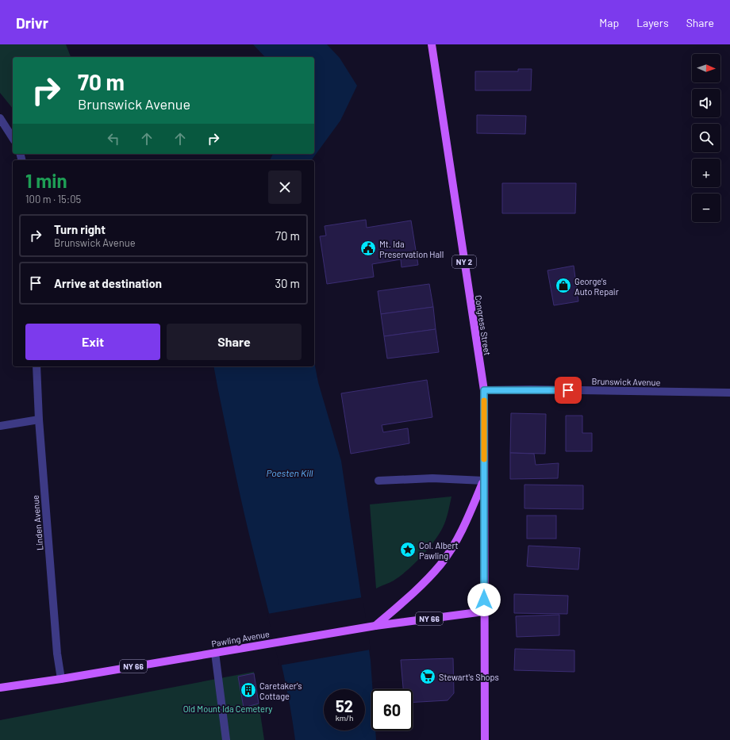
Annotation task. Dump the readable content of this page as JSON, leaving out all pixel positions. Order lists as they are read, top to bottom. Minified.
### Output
{"streets":{"main road":["NY 2","Congress Street","NY 66","Pawling Avenue"],"street":["Brunswick Avenue","Linden Avenue"]},"crossings":[["NY 2","Congress Street"],["NY 2","Pawling Avenue"],["Congress Street","Brunswick Avenue"],["Congress Street","Pawling Avenue"],["Linden Avenue","Pawling Avenue"]],"water":["Poesten Kill"],"parks":["Old Mount Ida Cemetery"],"places":{"public building":["Mt. Ida Preservation Hall"],"shop":["George's Auto Repair"],"place":["Col. Albert Pawling"],"supermarket":["Stewart's Shops"],"building":["Caretaker's Cottage"]},"north":"right","page":{"header":"Drivr","nav":["Map","Layers","Share"],"map_buttons":["+","−"],"turn":["70 m","Brunswick Avenue"],"heading":["1 min","100 m · 15:05"],"list":[{"name":"Turn right","note":"Brunswick Avenue","value":"70 m"},{"name":"Arrive at destination","value":"30 m"}],"buttons":["Exit","Share"],"speed":"52 km/h","limit":"60"}}
